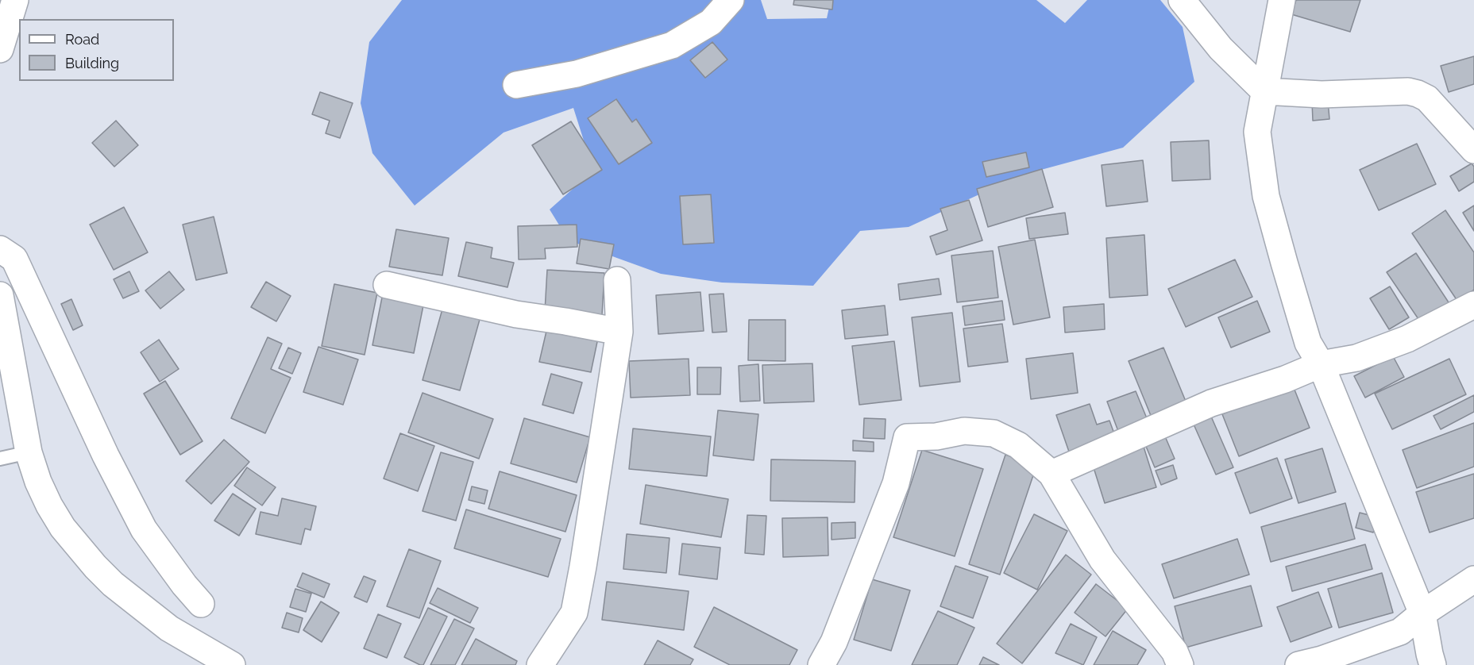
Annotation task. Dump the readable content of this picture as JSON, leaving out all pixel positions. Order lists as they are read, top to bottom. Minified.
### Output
{"legend":["Road","Building"]}
